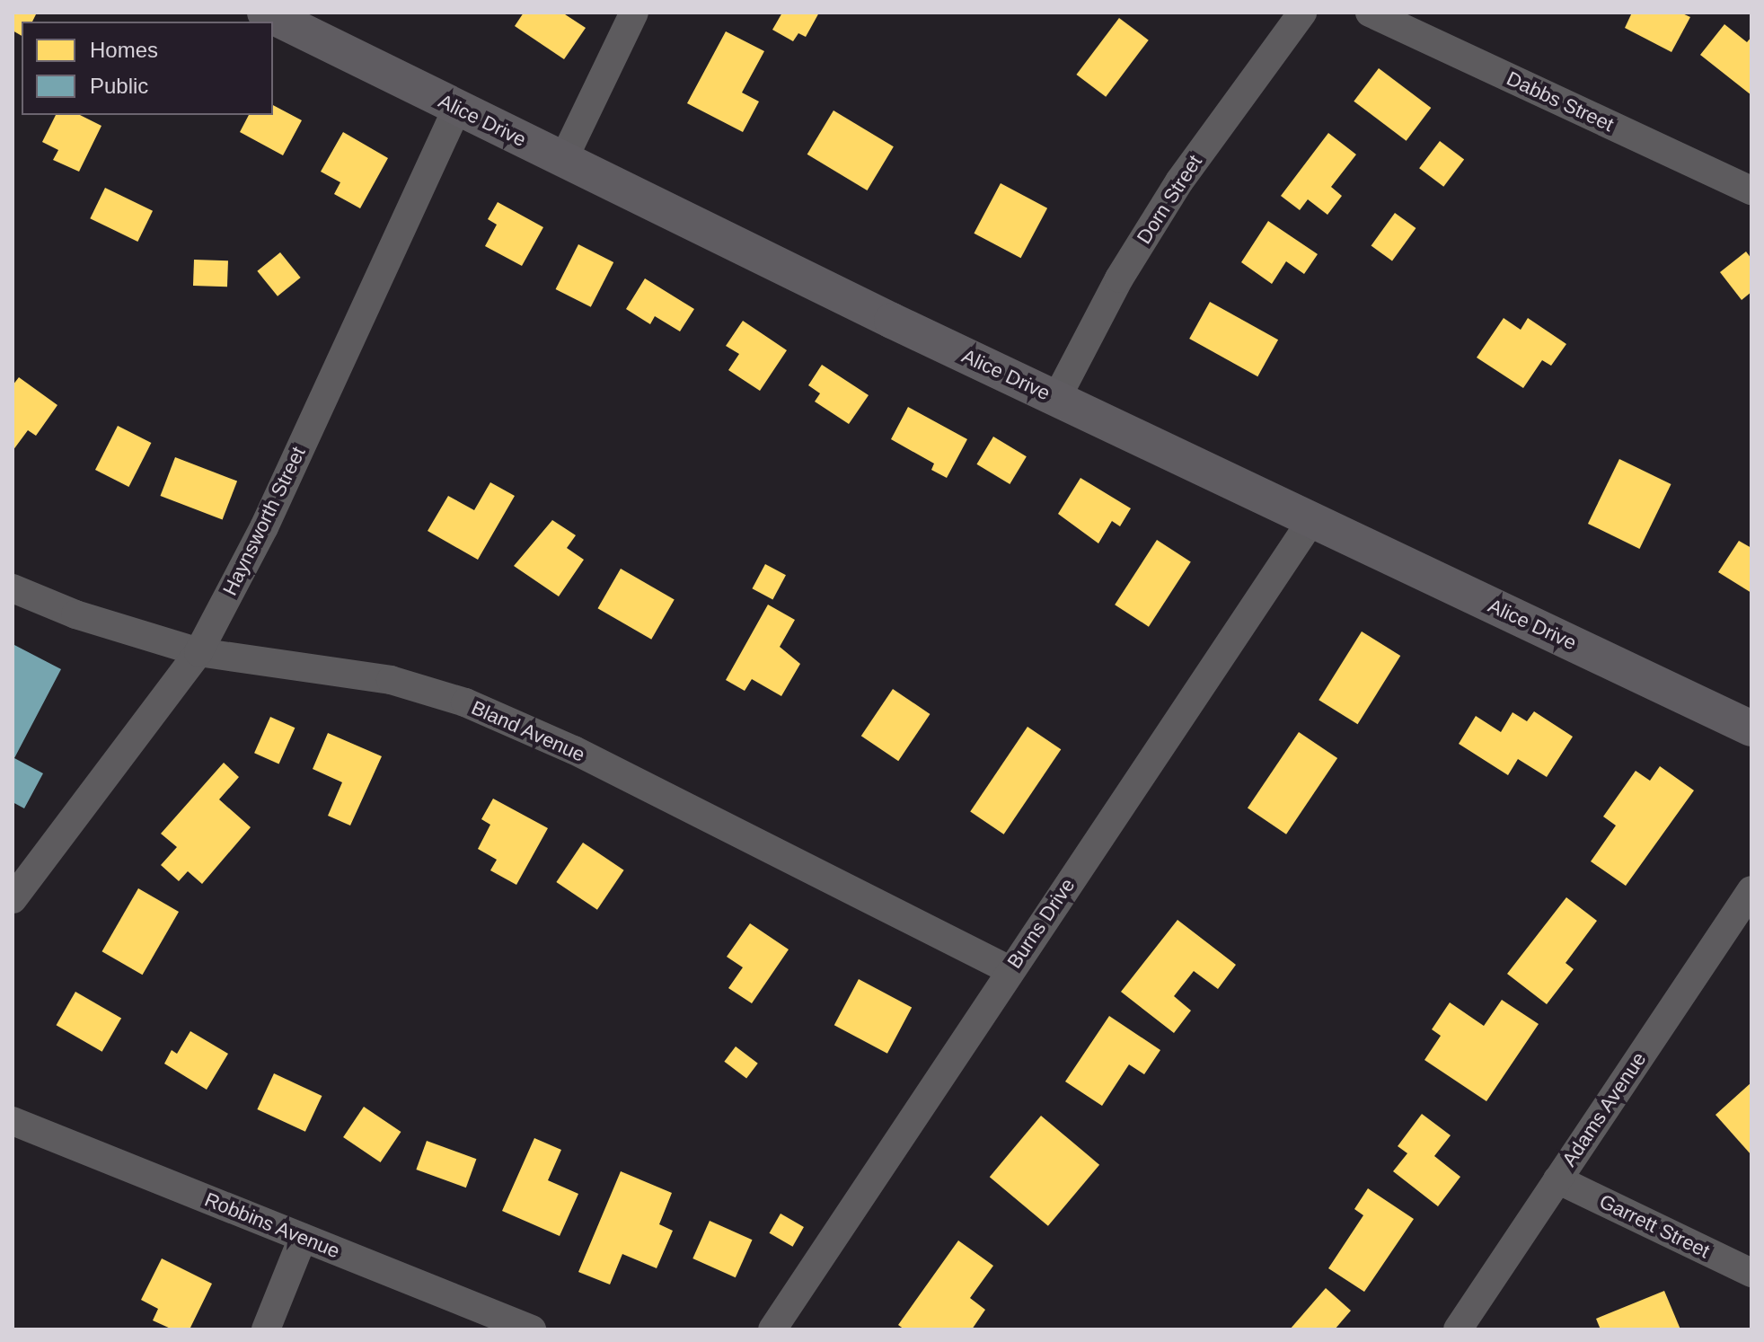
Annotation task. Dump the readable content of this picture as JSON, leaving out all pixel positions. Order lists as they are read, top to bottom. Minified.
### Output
{"streets":{"main road":["Alice Drive"],"street":["Dabbs Street","Dorn Street","Haynsworth Street","Bland Avenue","Burns Drive","Adams Avenue","Robbins Avenue","Garrett Street"]},"crossings":[["Alice Drive","Dorn Street"],["Alice Drive","Haynsworth Street"],["Alice Drive","Burns Drive"],["Haynsworth Street","Bland Avenue"],["Bland Avenue","Burns Drive"],["Adams Avenue","Garrett Street"]],"legend":["Homes","Public"]}
